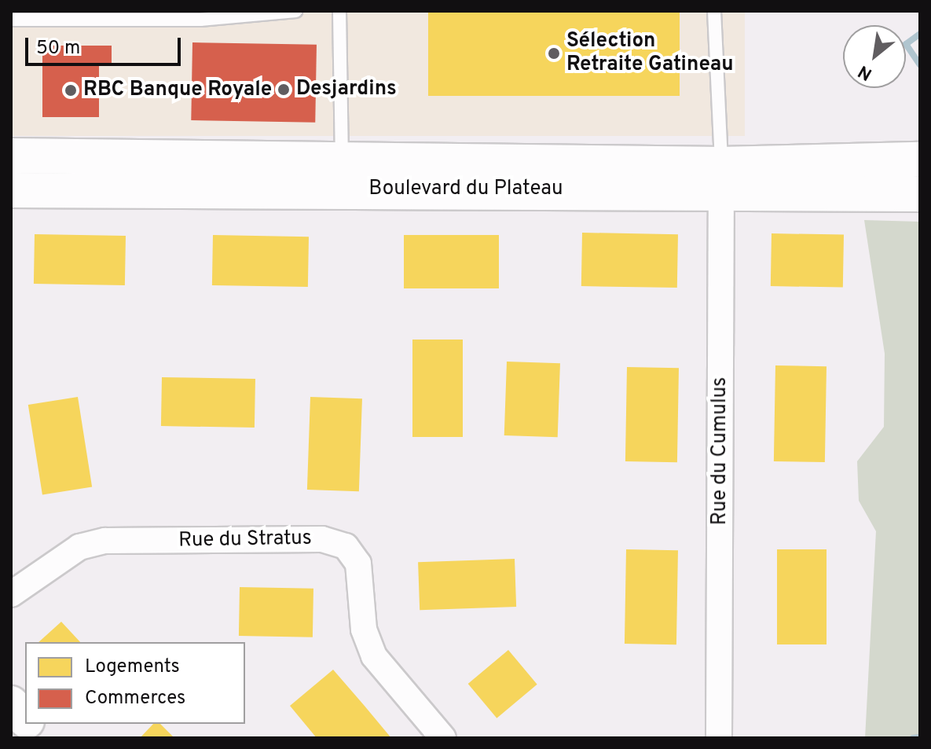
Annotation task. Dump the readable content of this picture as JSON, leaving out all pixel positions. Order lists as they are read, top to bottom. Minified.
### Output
{"streets":{"main road":["Boulevard du Plateau"],"street":["Rue du Cumulus","Rue du Stratus"]},"crossings":[["Boulevard du Plateau","Rue du Cumulus"]],"places":["Sélection Retraite Gatineau","Desjardins","RBC Banque Royale"],"legend":["Logements","Commerces"],"scale_bar":"50 m","north":"bottom left"}
